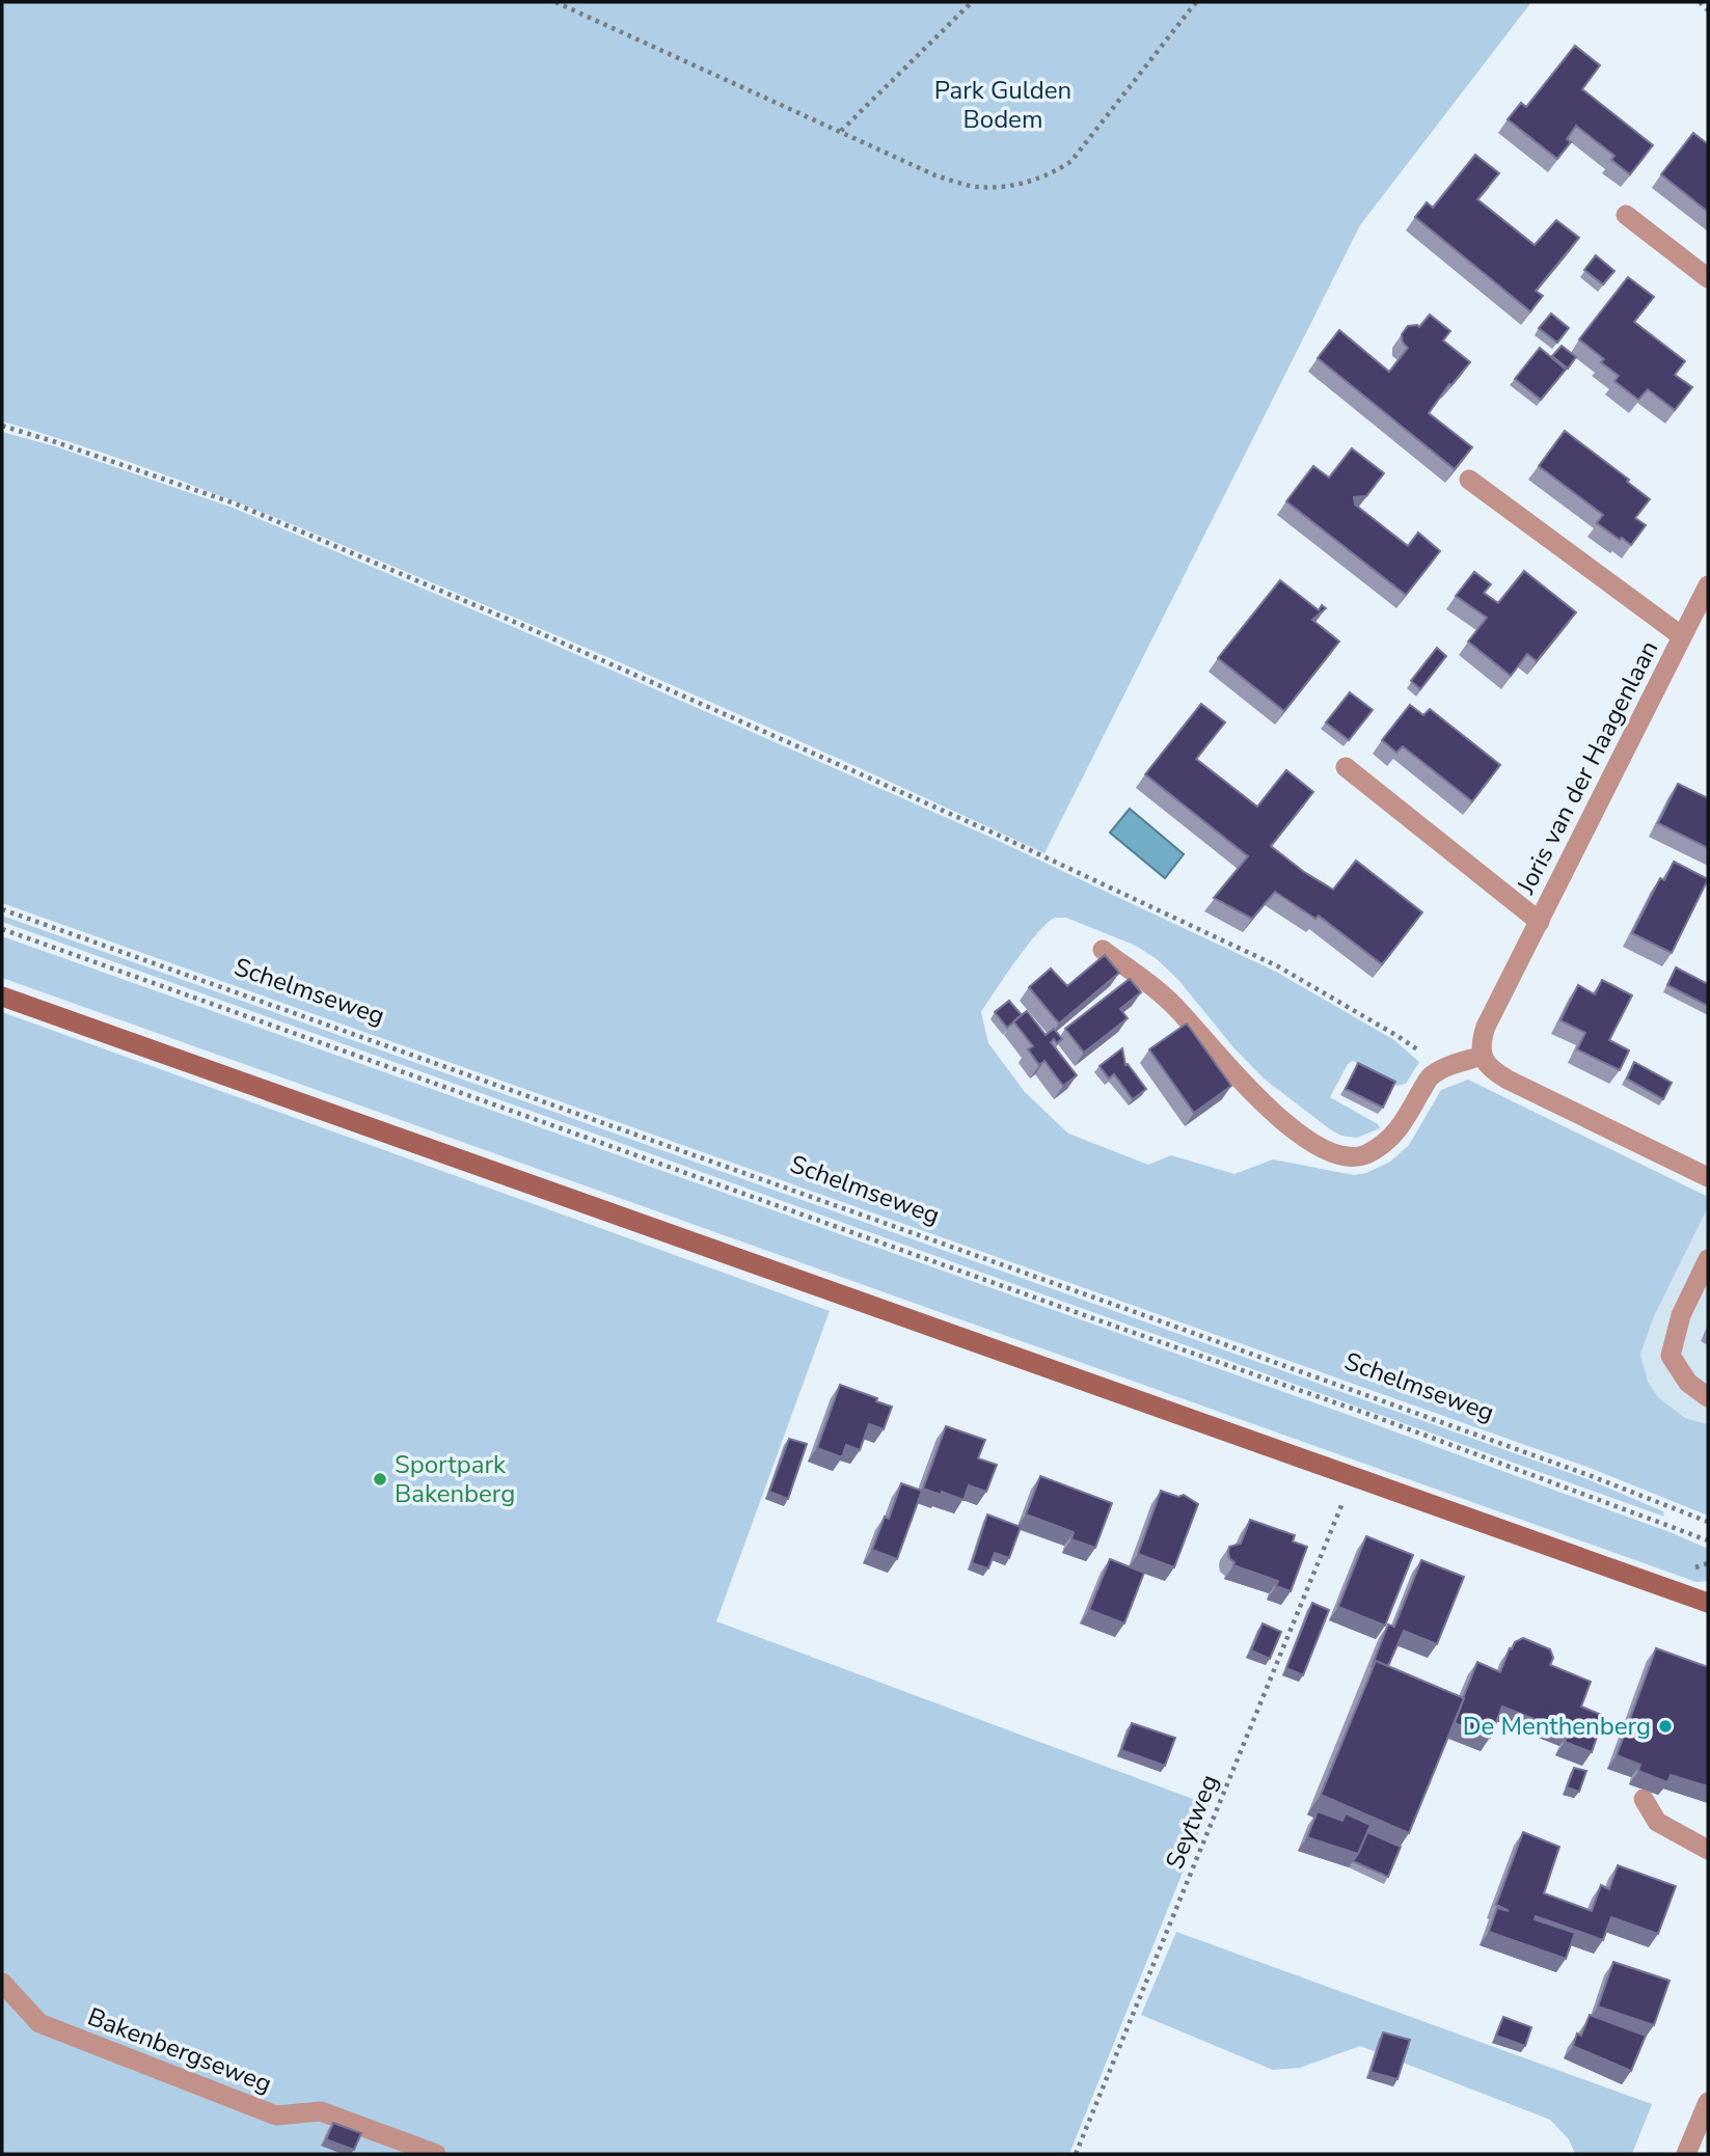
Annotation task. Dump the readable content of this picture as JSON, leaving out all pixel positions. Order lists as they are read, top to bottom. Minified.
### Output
{"streets":{"street":["Joris van der Haagenlaan","Bakenbergseweg"],"path":["Schelmseweg","Seytweg"]},"parks":["Park Gulden Bodem"],"places":["Sportpark Bakenberg","De Menthenberg"]}
